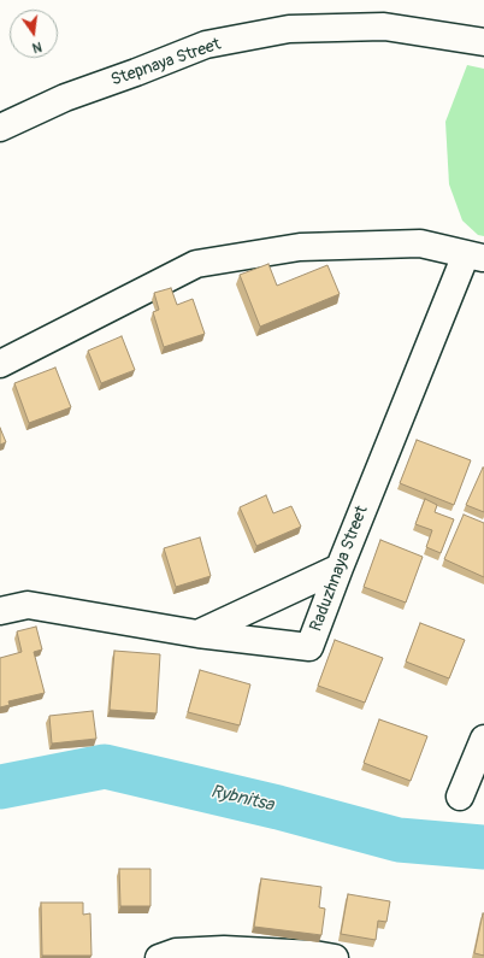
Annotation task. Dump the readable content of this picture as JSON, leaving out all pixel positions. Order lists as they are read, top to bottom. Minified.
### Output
{"streets":{"street":["Stepnaya Street","Raduzhnaya Street"]},"water":["Rybnitsa"],"north":"bottom"}
